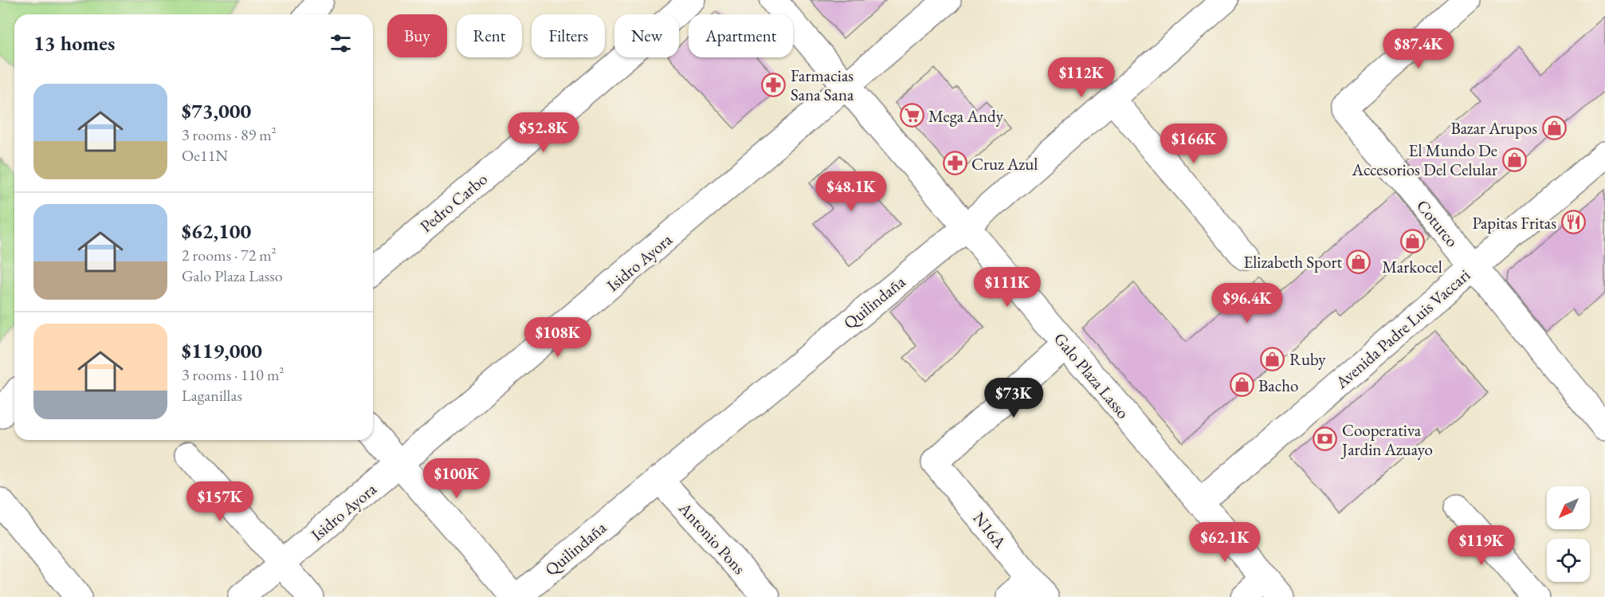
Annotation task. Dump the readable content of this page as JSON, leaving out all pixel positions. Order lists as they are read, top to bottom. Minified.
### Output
{"streets":{"street":["Pedro Carbo","Coturco","Isidro Ayora","Quilindaña","Avenida Padre Luis Vaccari","Galo Plaza Lasso","N16A","Antonio Pons"]},"crossings":[["Coturco","Avenida Padre Luis Vaccari"],["Isidro Ayora","Galo Plaza Lasso"],["Quilindaña","Galo Plaza Lasso"],["Quilindaña","Antonio Pons"],["Avenida Padre Luis Vaccari","Galo Plaza Lasso"],["Galo Plaza Lasso","N16A"]],"places":{"pharmacy":["Farmacias Sana Sana","Cruz Azul"],"supermarket":["Mega Andy"],"shop":["Bazar Arupos","El Mundo De Accesorios Del Celular","Markocel","Elizabeth Sport","Ruby","Bacho"],"restaurant":["Papitas Fritas"],"bank":["Cooperativa Jardin Azuayo"]},"north":"bottom left","page":{"chip":["Buy","Rent","Filters","New","Apartment"],"heading":"13 homes","price":["$87.4K","$112K","$52.8K","$166K","$48.1K","$111K","$96.4K","$108K","$73K","$100K","$157K","$62.1K","$119K"],"list":[{"name":"$73,000","note":"3 rooms · 89 m² · Oe11N"},{"name":"$62,100","note":"2 rooms · 72 m² · Galo Plaza Lasso"},{"name":"$119,000","note":"3 rooms · 110 m² · Laganillas"}]}}
